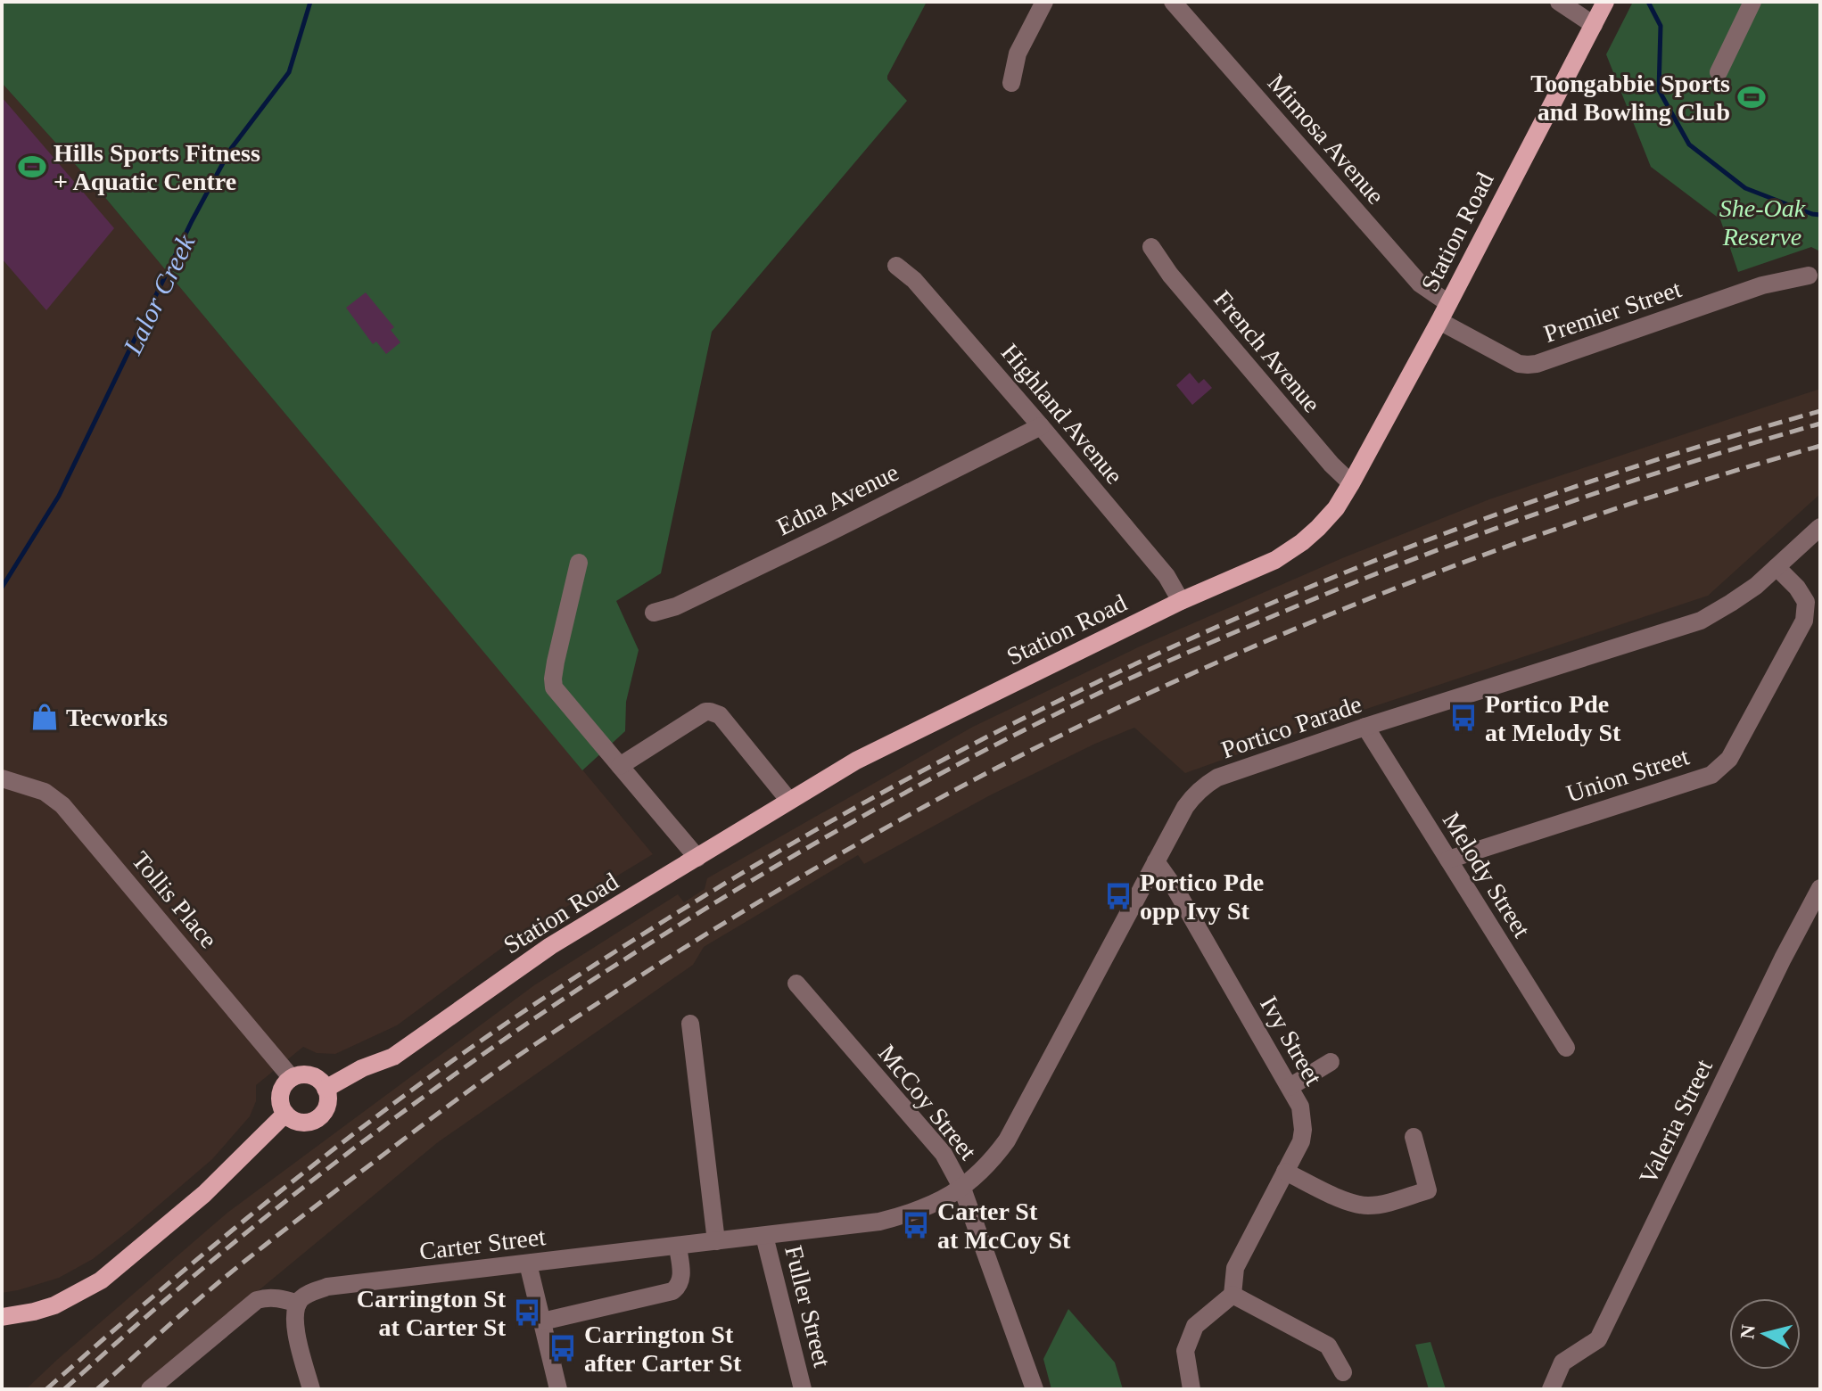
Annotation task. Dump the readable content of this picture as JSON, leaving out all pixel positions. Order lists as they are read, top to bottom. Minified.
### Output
{"streets":{"main road":["Station Road"],"street":["Mimosa Avenue","Premier Street","French Avenue","Highland Avenue","Edna Avenue","Portico Parade","Union Street","Melody Street","Tollis Place","Ivy Street","McCoy Street","Valeria Street","Carter Street","Fuller Street"]},"crossings":[["Mimosa Avenue","Station Road"],["Station Road","Premier Street"],["Station Road","French Avenue"],["Station Road","Highland Avenue"],["Station Road","Tollis Place"],["Highland Avenue","Edna Avenue"],["Portico Parade","Union Street"],["Portico Parade","Melody Street"],["Portico Parade","Ivy Street"],["Portico Parade","McCoy Street"],["Portico Parade","Carter Street"],["Union Street","Melody Street"],["McCoy Street","Carter Street"],["Carter Street","Fuller Street"]],"water":["Lalor Creek"],"parks":["She-Oak Reserve"],"places":{"sports":["Toongabbie Sports and Bowling Club","Hills Sports Fitness + Aquatic Centre"],"shop":["Tecworks"],"bus stop":["Portico Pde at Melody St","Portico Pde opp Ivy St","Carter St at McCoy St","Carrington St at Carter St","Carrington St after Carter St"]},"north":"left"}
